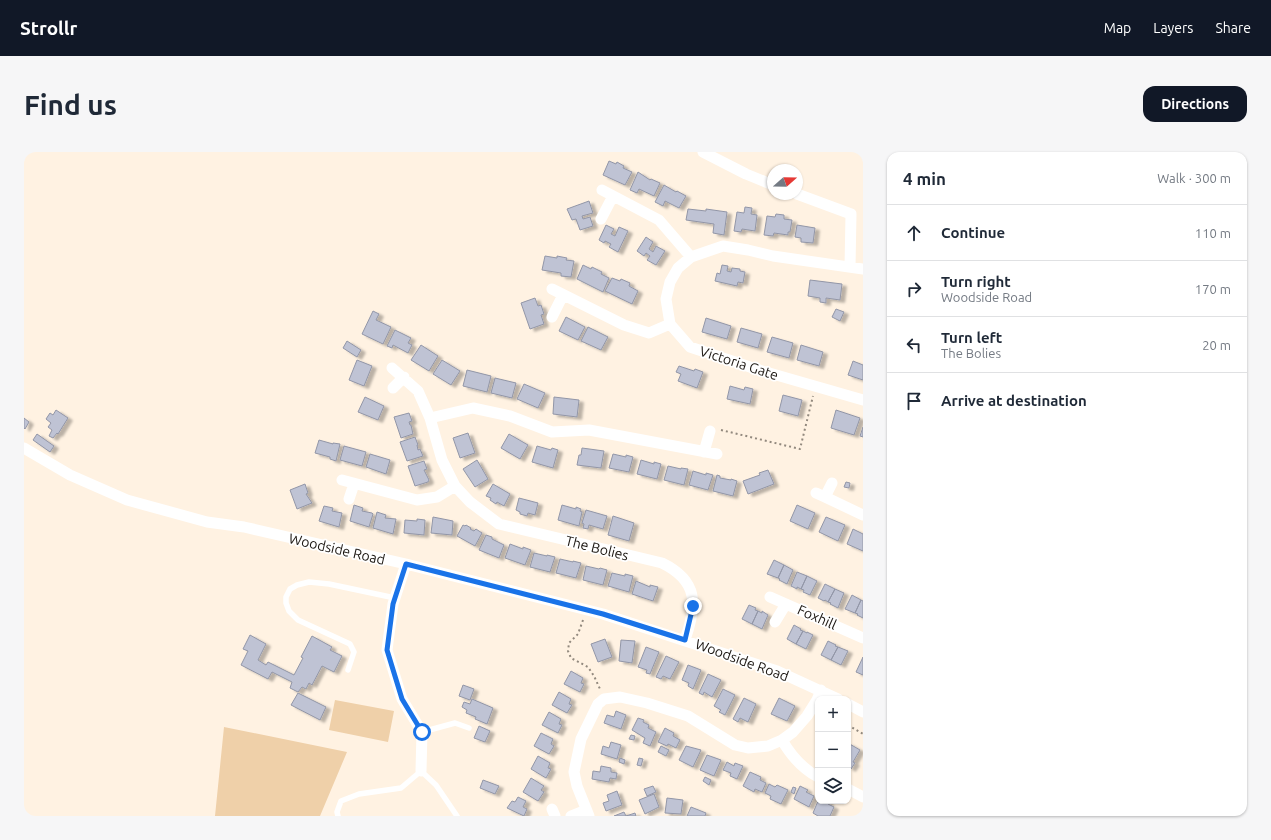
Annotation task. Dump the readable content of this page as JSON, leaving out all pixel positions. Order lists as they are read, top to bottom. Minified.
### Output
{"streets":{"street":["Victoria Gate","The Bolies","Woodside Road","Foxhill"]},"crossings":[["The Bolies","Woodside Road"]],"north":"right","page":{"header":"Strollr","nav":["Map","Layers","Share"],"buttons":"Directions","title":"Find us","heading":["4 min","Walk · 300 m"],"list":[["Continue","110 m"],["Turn right","Woodside Road","170 m"],["Turn left","The Bolies","20 m"],"Arrive at destination"],"map_buttons":["+","−"]}}
